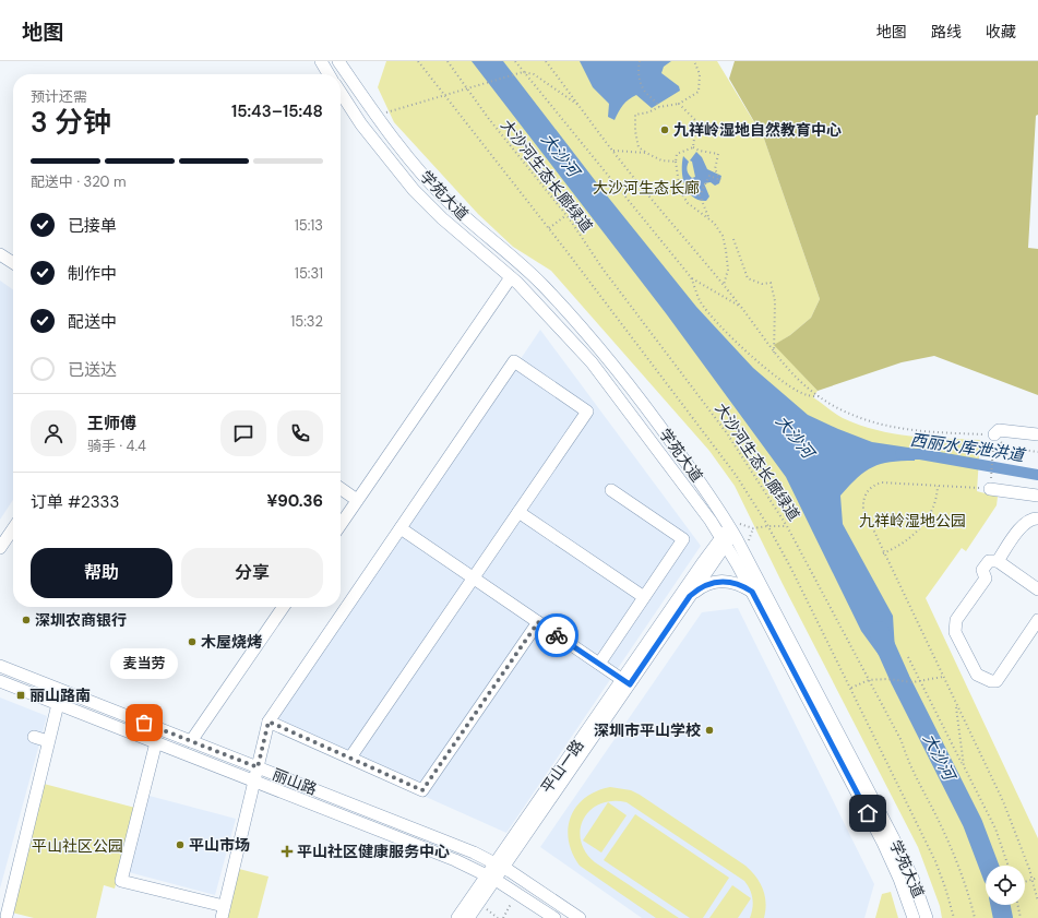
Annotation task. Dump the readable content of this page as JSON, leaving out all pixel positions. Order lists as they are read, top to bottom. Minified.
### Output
{"streets":{"street":["学苑大道","平山一路","丽山路"],"path":["大沙河生态长廊绿道"]},"crossings":[["学苑大道","平山一路"],["平山一路","丽山路"]],"water":["大沙河","西丽水库泄洪道"],"parks":["大沙河生态长廊","九祥岭湿地公园","平山社区公园"],"places":{"other":["九祥岭湿地自然教育中心","深圳农商银行","木屋烧烤","麦当劳","深圳市平山学校","平山市场"],"transit":["丽山路南"],"health":["平山社区健康服务中心"]},"page":{"header":"地图","nav":["地图","路线","收藏"],"heading":["3 分钟","预计还需","15:43–15:48"],"panel":["王师傅","骑手 · 4.4","订单 #2333","¥90.36"],"bar":"配送中 · 320 m","list":[["已接单","15:13"],["制作中","15:31"],["配送中","15:32"],"已送达"],"buttons":["帮助","分享"],"bubble":"麦当劳"}}
